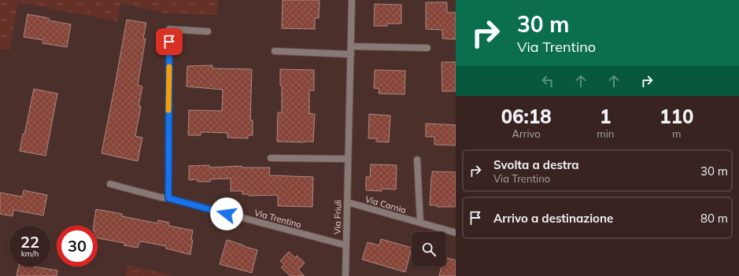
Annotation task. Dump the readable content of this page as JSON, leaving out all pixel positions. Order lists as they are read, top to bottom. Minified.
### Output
{"streets":{"street":["Via Carnia","Via Friuli","Via Trentino"]},"crossings":[["Via Carnia","Via Friuli"],["Via Friuli","Via Trentino"]],"page":{"turn":["30 m","Via Trentino"],"eta":["06:18","Arrivo","1","min","110","m"],"list":[{"name":"Svolta a destra","note":"Via Trentino","value":"30 m"},{"name":"Arrivo a destinazione","value":"80 m"}],"speed":"22 km/h","limit":"30"}}
